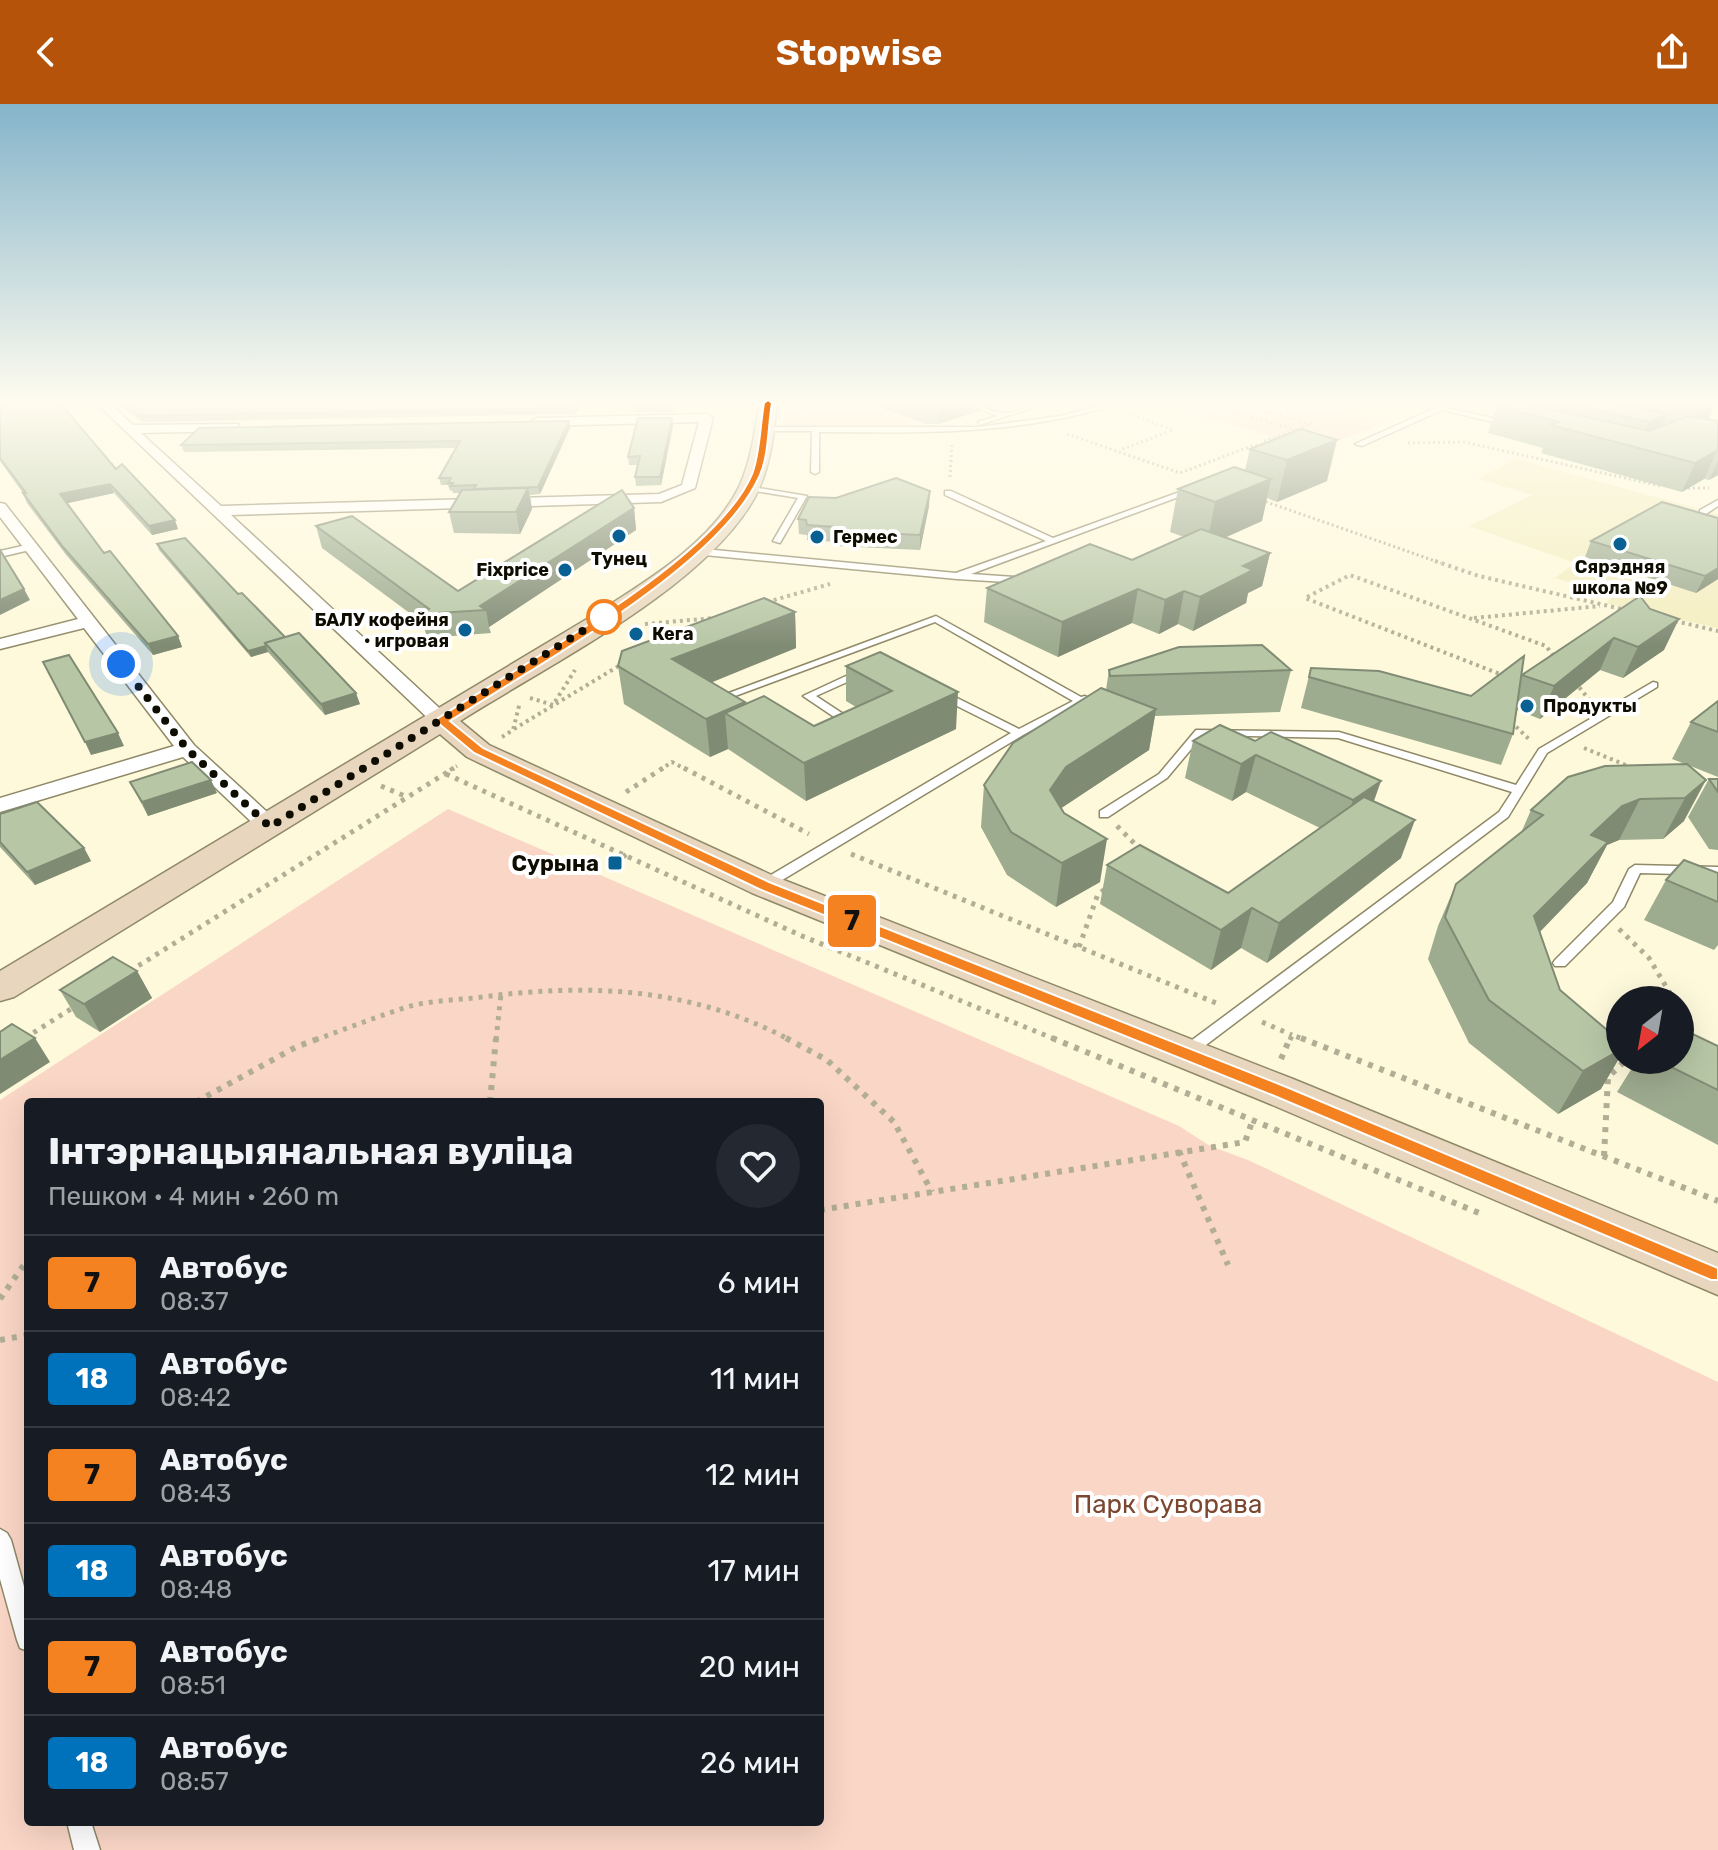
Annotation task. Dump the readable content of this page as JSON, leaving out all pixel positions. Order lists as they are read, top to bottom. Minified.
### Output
{"parks":["Парк Суворава"],"places":{"other":["Тунец","Гермес","Сярэдняя школа №9","Fixprice","БАЛУ кофейня • игровая","Кега","Продукты"],"transit":["Сурына"]},"lines":["bus line 7"],"north":"bottom left","page":{"header":"Stopwise","on_map":"7","heading":["Інтэрнацыянальная вуліца","Пешком · 4 мин · 260 m"],"list":[{"mark":"7","name":"Автобус","note":"08:37","value":"6 мин"},{"mark":"18","name":"Автобус","note":"08:42","value":"11 мин"},{"mark":"7","name":"Автобус","note":"08:43","value":"12 мин"},{"mark":"18","name":"Автобус","note":"08:48","value":"17 мин"},{"mark":"7","name":"Автобус","note":"08:51","value":"20 мин"},{"mark":"18","name":"Автобус","note":"08:57","value":"26 мин"}]}}
